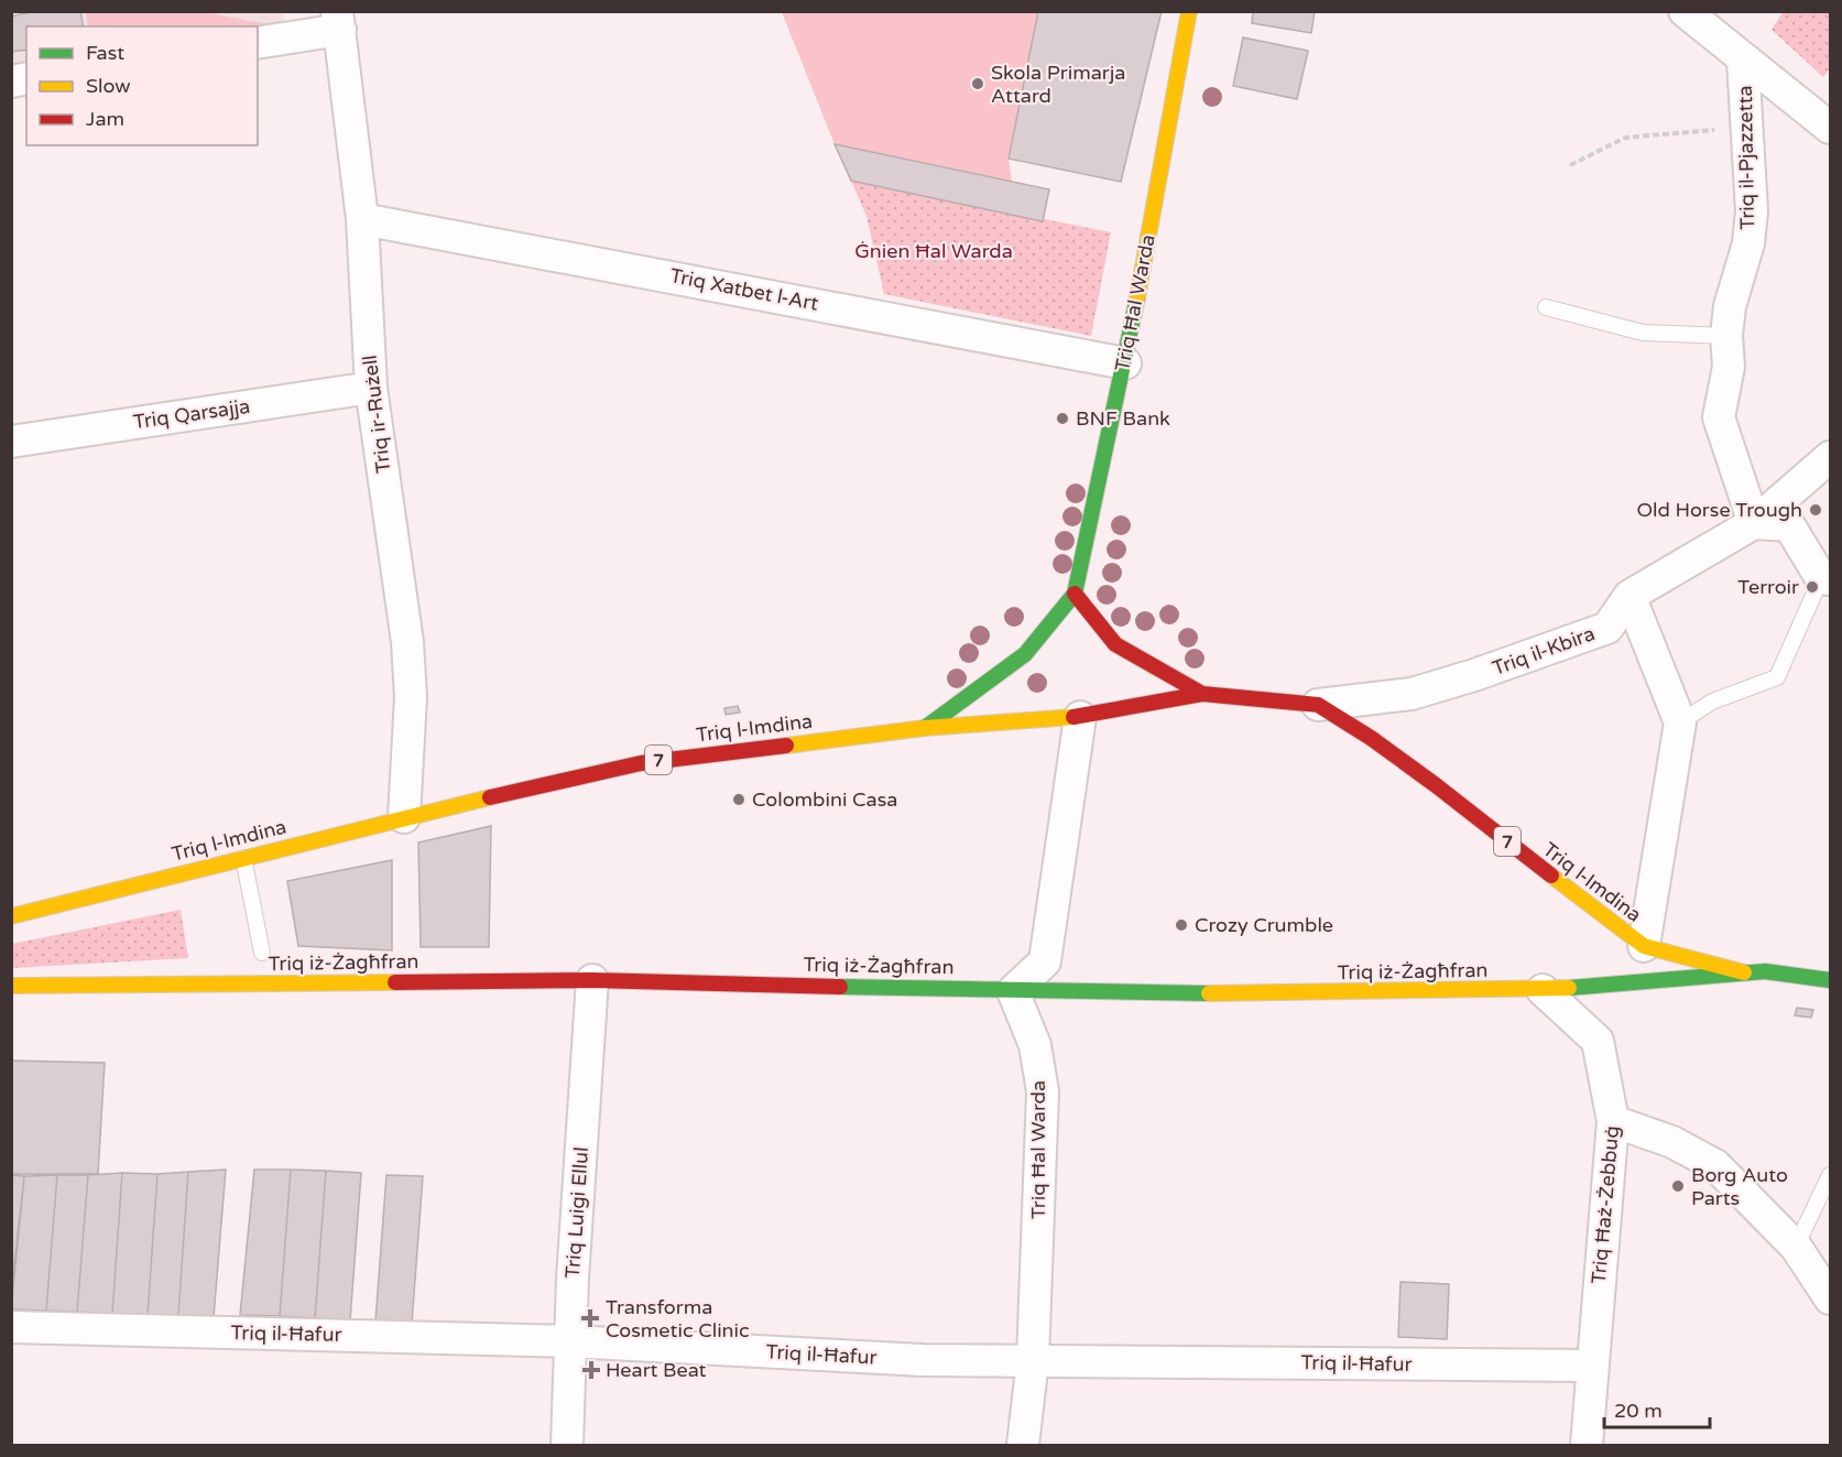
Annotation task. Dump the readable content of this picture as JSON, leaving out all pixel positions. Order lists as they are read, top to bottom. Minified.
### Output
{"streets":{"main road":["Triq Ħal Warda","Triq l-Imdina","7","Triq iż-Żagħfran"],"street":["Triq il-Pjazzetta","Triq Xatbet l-Art","Triq Qarsajja","Triq ir-Rużell","Triq il-Kbira","Triq Ħaż-Żebbuġ","Triq Luigi Ellul","Triq il-Ħafur"]},"crossings":[["Triq il-Pjazzetta","Triq il-Kbira"],["Triq Xatbet l-Art","Triq Ħal Warda"],["Triq Xatbet l-Art","Triq ir-Rużell"],["Triq Ħal Warda","Triq l-Imdina"],["Triq Ħal Warda","Triq iż-Żagħfran"],["Triq Ħal Warda","Triq il-Ħafur"],["Triq Qarsajja","Triq ir-Rużell"],["Triq ir-Rużell","Triq l-Imdina"],["Triq il-Kbira","Triq l-Imdina"],["Triq l-Imdina","7"],["Triq l-Imdina","Triq iż-Żagħfran"],["7","Triq iż-Żagħfran"],["Triq iż-Żagħfran","Triq Ħaż-Żebbuġ"],["Triq iż-Żagħfran","Triq Luigi Ellul"],["Triq Ħaż-Żebbuġ","Triq il-Ħafur"],["Triq Luigi Ellul","Triq il-Ħafur"]],"parks":["Ġnien Ħal Warda"],"places":{"other":["Skola Primarja Attard","BNF Bank","Old Horse Trough","Terroir","Colombini Casa","Crozy Crumble","Borg Auto Parts"],"health":["Transforma Cosmetic Clinic","Heart Beat"]},"legend":["Fast","Slow","Jam"],"scale_bar":"20 m"}
